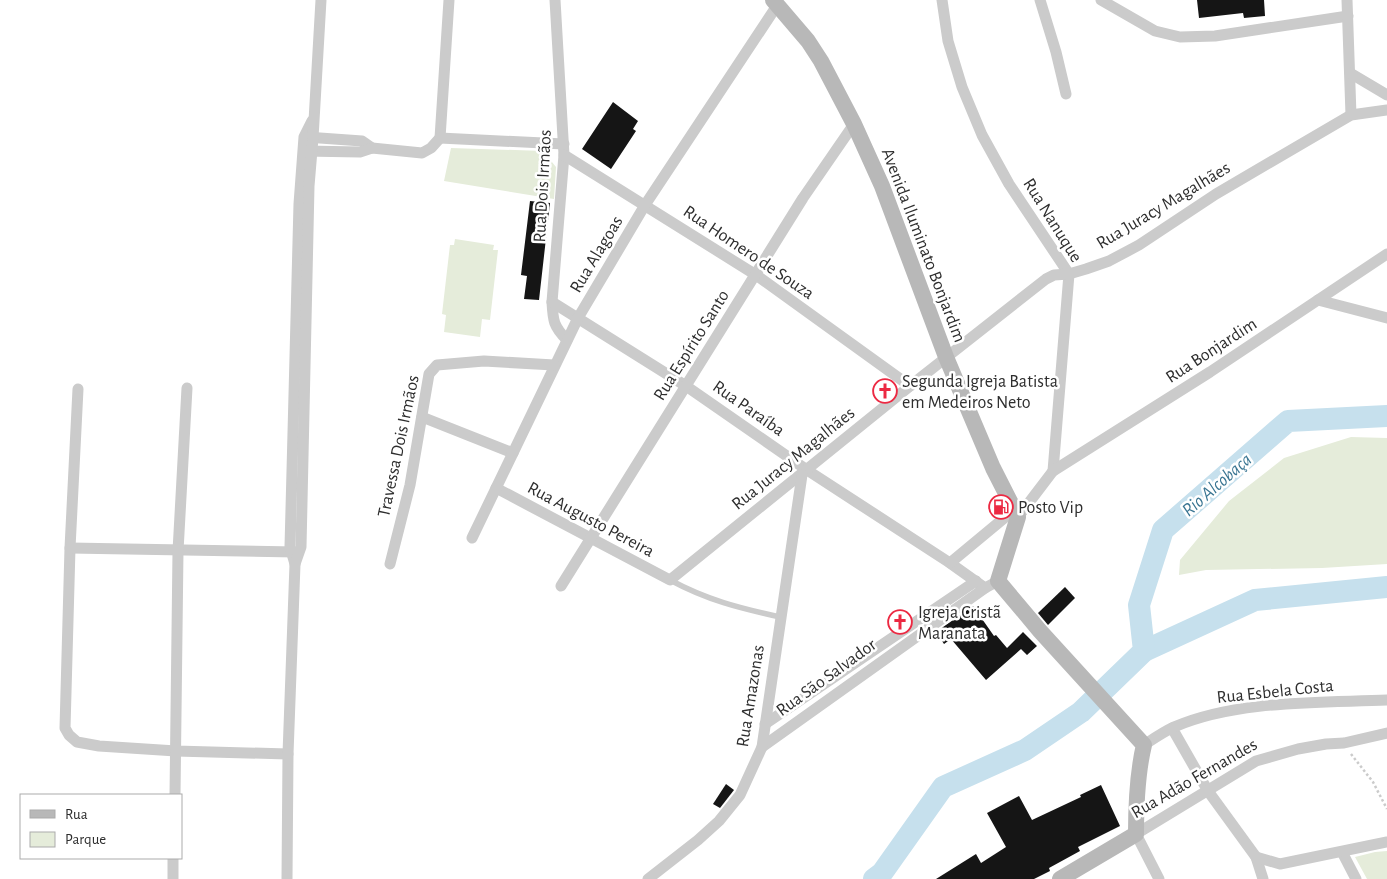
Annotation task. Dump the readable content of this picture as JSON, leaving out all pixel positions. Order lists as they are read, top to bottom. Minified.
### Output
{"streets":{"street":["Rua Dois Irmãos","Rua Juracy Magalhães","Rua Nanuque","Avenida Iluminato Bonjardim","Rua Homero de Souza","Rua Alagoas","Rua Espírito Santo","Rua Bonjardim","Rua Paraíba","Travessa Dois Irmãos","Rua Augusto Pereira","Rua São Salvador","Rua Esbela Costa","Rua Amazonas","Rua Adão Fernandes"]},"crossings":[["Rua Dois Irmãos","Rua Homero de Souza"],["Rua Dois Irmãos","Rua Alagoas"],["Rua Dois Irmãos","Rua Paraíba"],["Rua Juracy Magalhães","Rua Nanuque"],["Rua Juracy Magalhães","Avenida Iluminato Bonjardim"],["Rua Juracy Magalhães","Rua Homero de Souza"],["Rua Juracy Magalhães","Rua Paraíba"],["Rua Juracy Magalhães","Rua Augusto Pereira"],["Rua Juracy Magalhães","Rua Amazonas"],["Rua Nanuque","Rua Bonjardim"],["Avenida Iluminato Bonjardim","Rua Alagoas"],["Avenida Iluminato Bonjardim","Rua Espírito Santo"],["Rua Homero de Souza","Rua Alagoas"],["Rua Homero de Souza","Rua Espírito Santo"],["Rua Alagoas","Rua Paraíba"],["Rua Alagoas","Travessa Dois Irmãos"],["Rua Alagoas","Rua Augusto Pereira"],["Rua Espírito Santo","Rua Paraíba"],["Rua Espírito Santo","Rua Augusto Pereira"],["Rua Paraíba","Rua São Salvador"],["Rua Paraíba","Rua Amazonas"],["Rua São Salvador","Rua Amazonas"]],"water":["Rio Alcobaça"],"places":{"church":["Segunda Igreja Batista em Medeiros Neto","Igreja Cristã Maranata"],"fuel station":["Posto Vip"]},"legend":["Rua","Parque"]}
